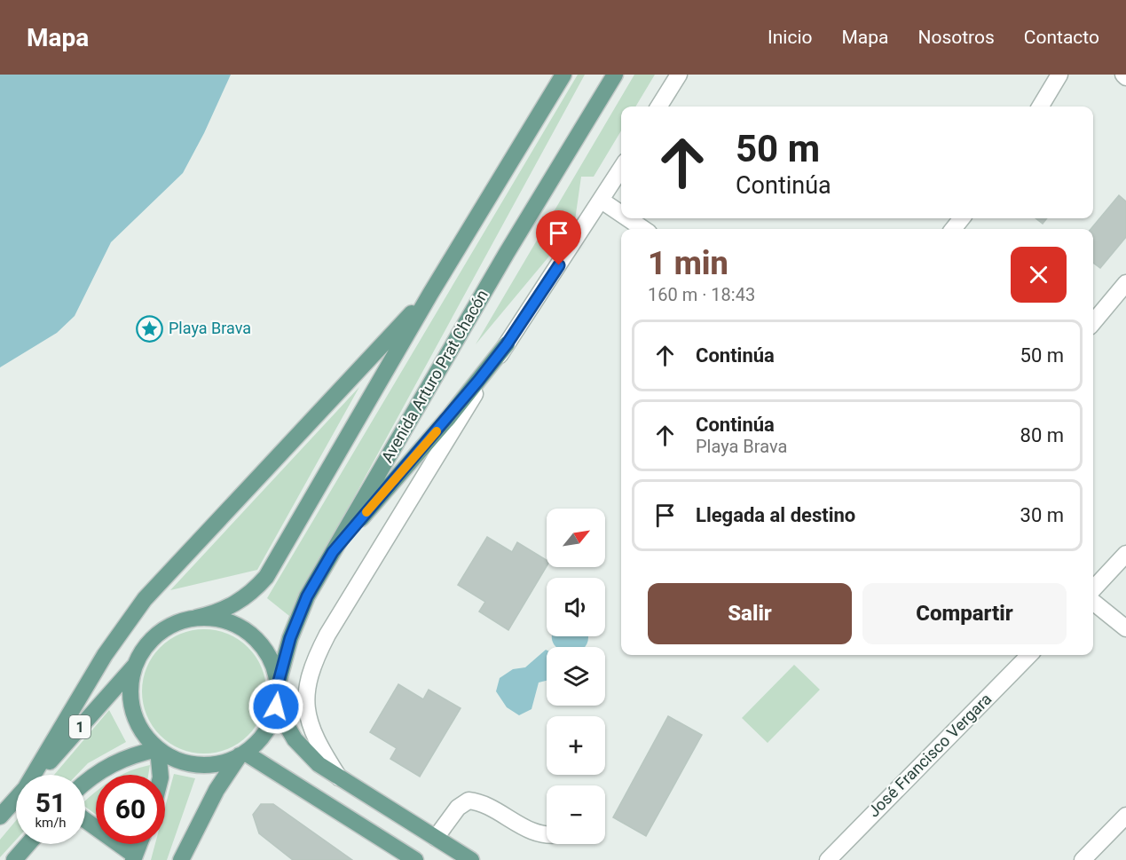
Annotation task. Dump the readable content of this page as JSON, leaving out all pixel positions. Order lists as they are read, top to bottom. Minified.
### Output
{"streets":{"main road":["Avenida Arturo Prat Chacón","1"],"street":["José Francisco Vergara"]},"places":{"place":["Playa Brava"]},"north":"top right","page":{"header":"Mapa","nav":["Inicio","Mapa","Nosotros","Contacto"],"turn":["50 m","Continúa"],"heading":["1 min","160 m · 18:43"],"list":[{"name":"Continúa","value":"50 m"},{"name":"Continúa","note":"Playa Brava","value":"80 m"},{"name":"Llegada al destino","value":"30 m"}],"map_buttons":["+","−"],"buttons":["Salir","Compartir"],"speed":"51 km/h","limit":"60"}}
